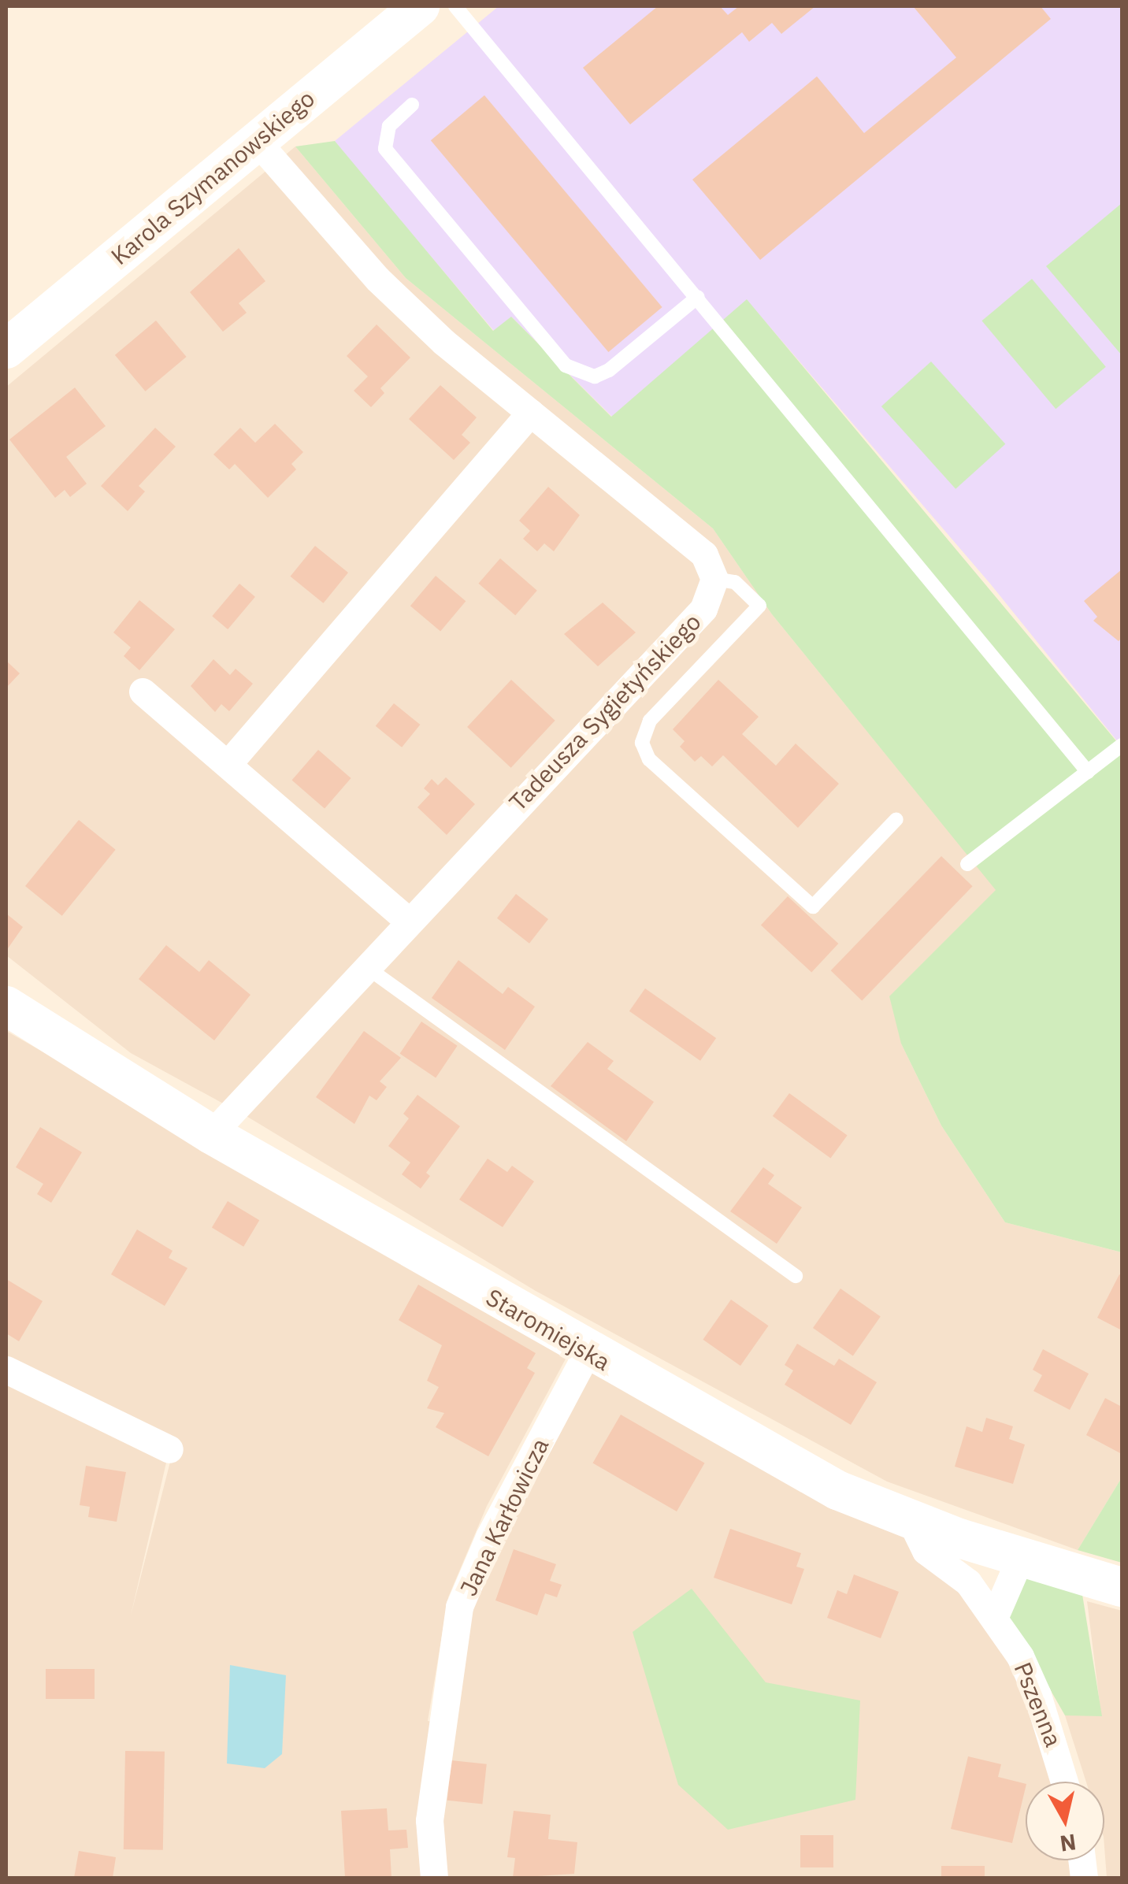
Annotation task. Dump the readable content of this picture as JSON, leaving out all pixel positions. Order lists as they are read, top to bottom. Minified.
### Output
{"streets":{"street":["Karola Szymanowskiego","Tadeusza Sygietyńskiego","Staromiejska","Jana Karłowicza","Pszenna"]},"crossings":[["Tadeusza Sygietyńskiego","Staromiejska"],["Staromiejska","Jana Karłowicza"],["Staromiejska","Pszenna"]],"north":"bottom"}
